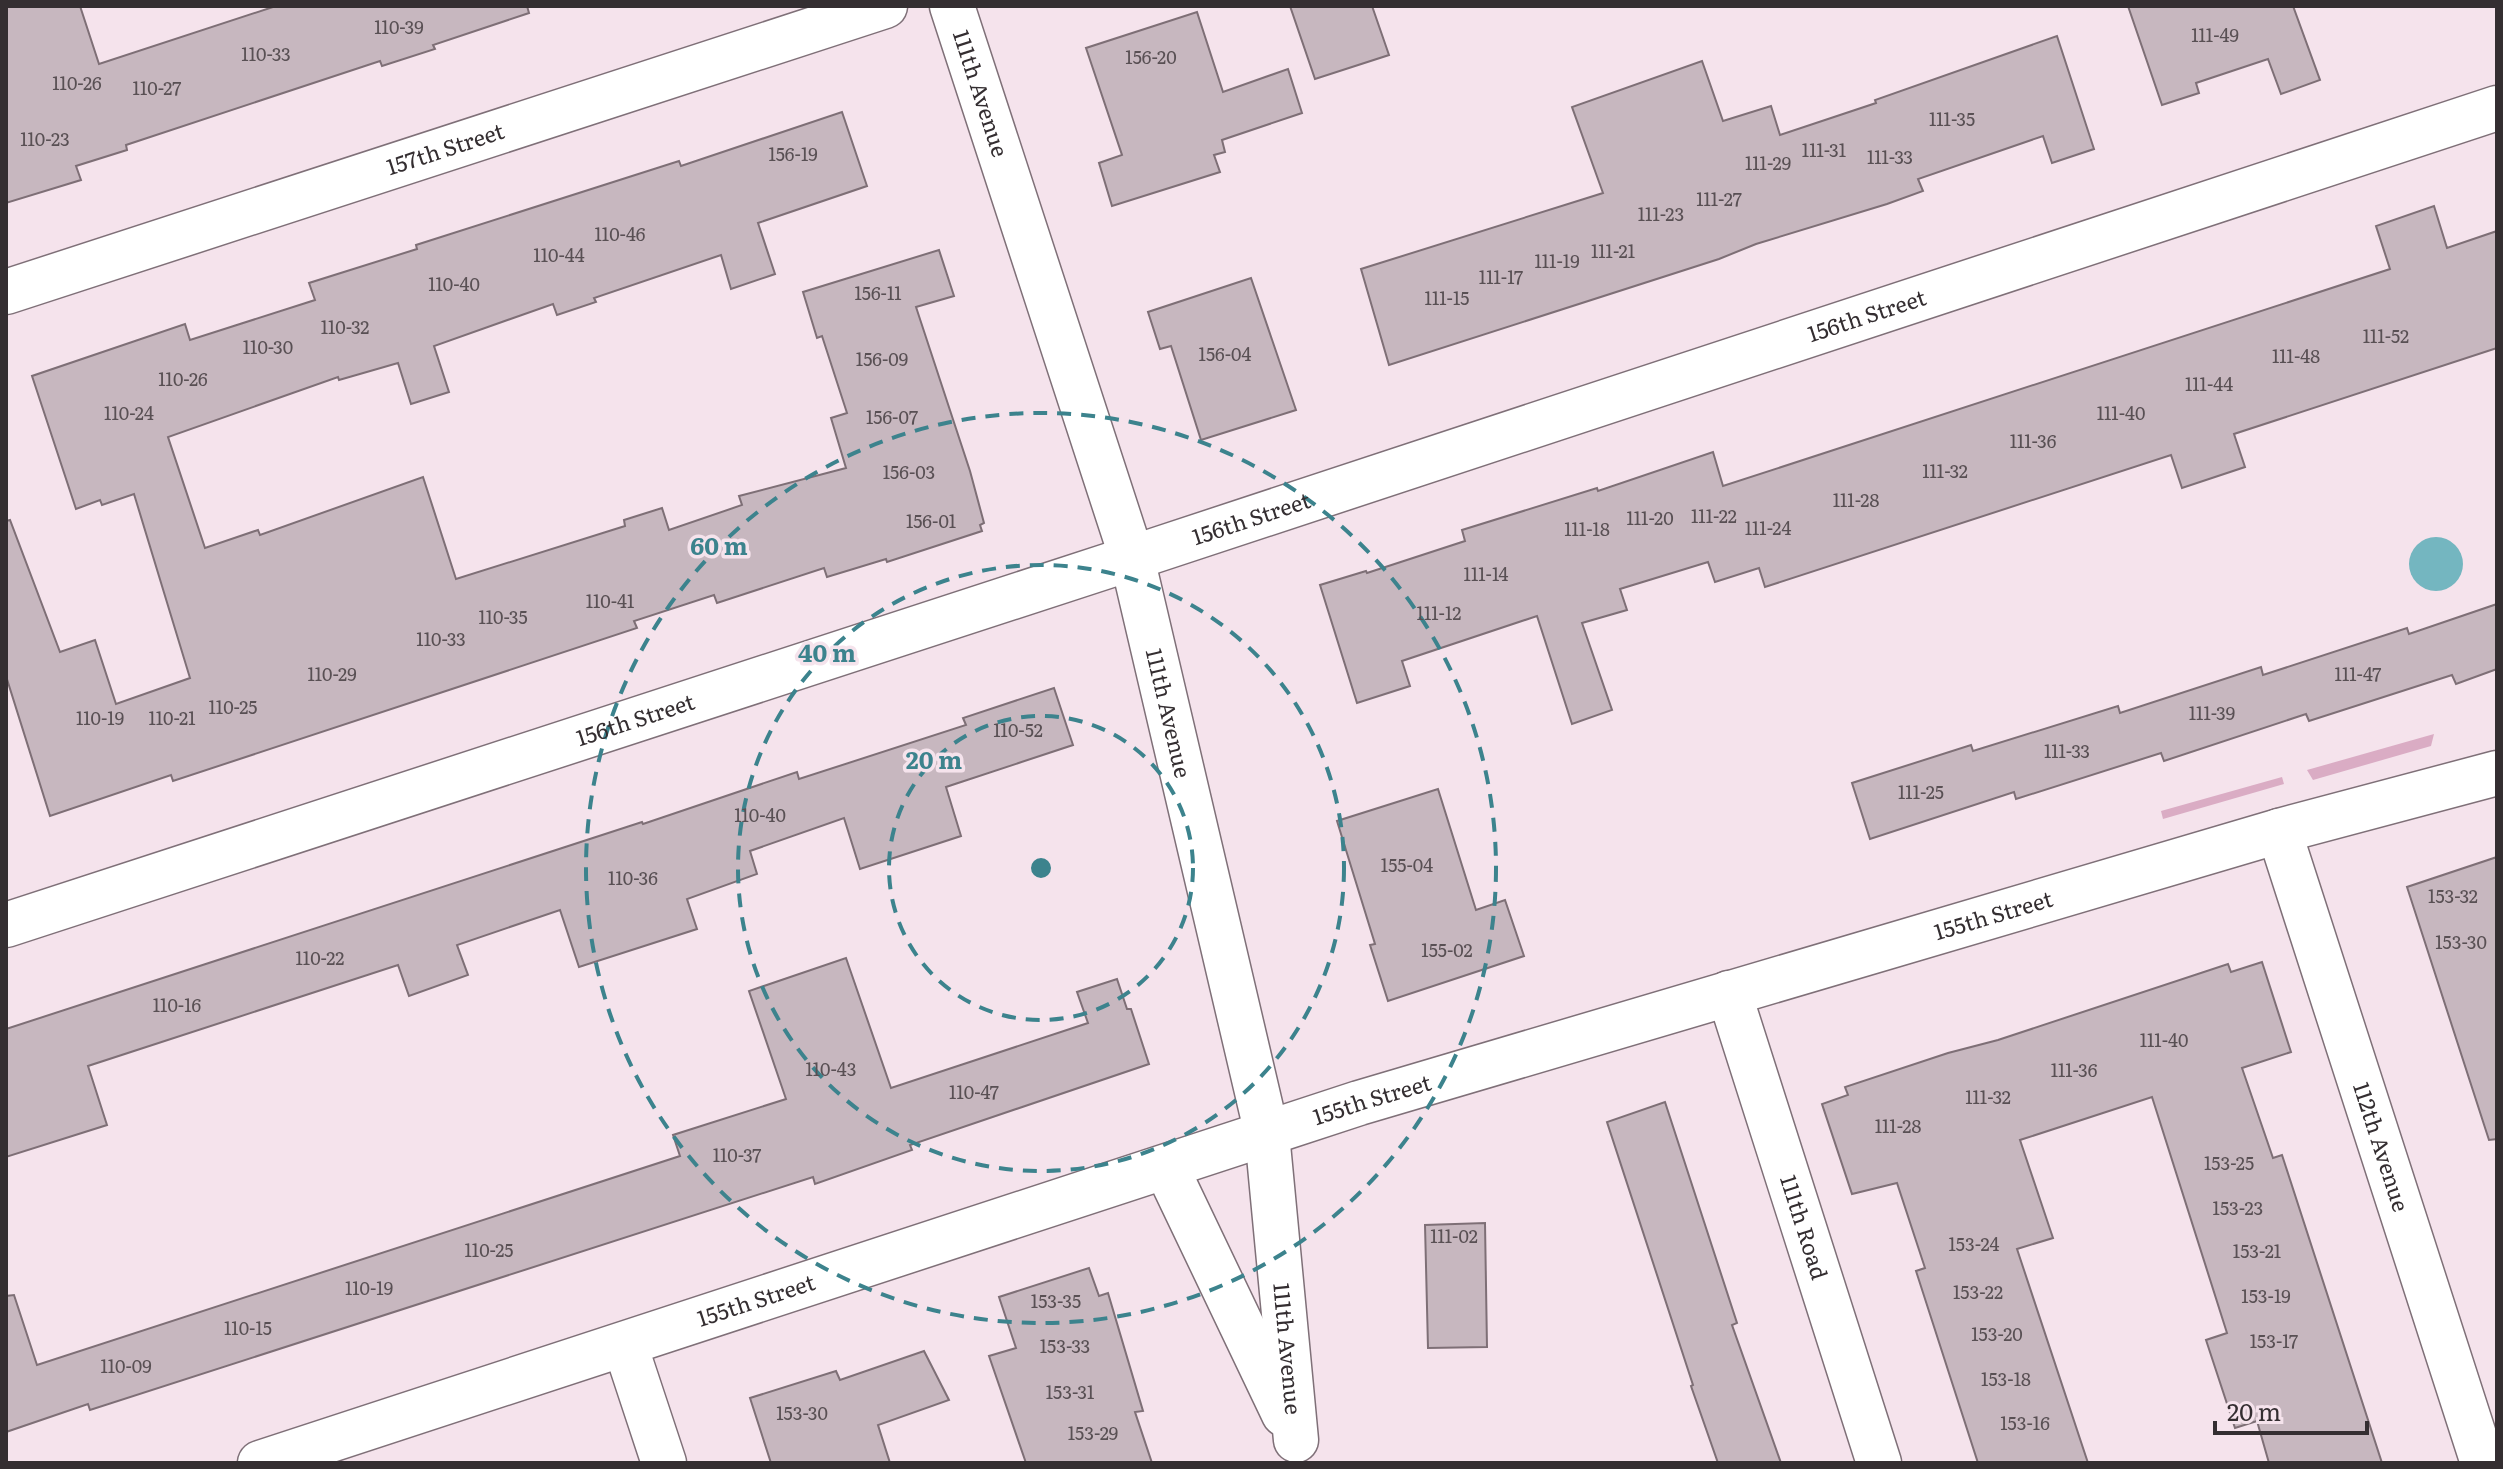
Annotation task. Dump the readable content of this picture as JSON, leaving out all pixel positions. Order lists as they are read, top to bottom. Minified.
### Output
{"streets":{"street":["111th Avenue","157th Street","156th Street","155th Street","112th Avenue","111th Road"]},"crossings":[["111th Avenue","156th Street"],["111th Avenue","155th Street"],["155th Street","112th Avenue"],["155th Street","111th Road"]],"house_numbers":["110-39","111-49","110-33","156-20","110-26","110-27","111-35","110-23","111-31","156-19","111-33","111-29","111-27","111-23","110-46","111-21","110-44","111-19","111-17","110-40","156-11","111-15","110-32","111-52","110-30","156-04","111-48","156-09","110-26","111-44","110-24","111-40","156-07","111-36","111-32","156-03","111-28","111-22","111-20","156-01","111-24","111-18","111-14","110-41","111-12","110-35","110-33","110-29","111-47","110-25","111-39","110-19","110-21","110-52","111-33","111-25","110-40","155-04","110-36","153-32","153-30","155-02","110-22","110-16","111-40","110-43","111-36","110-47","111-32","111-28","110-37","153-25","153-23","111-02","153-24","110-25","153-21","110-19","153-22","153-19","153-35","110-15","153-20","153-17","153-33","110-09","153-18","153-31","153-30","153-16","153-29"],"scale_bar":"20 m","rings":["60 m","40 m","20 m"]}
